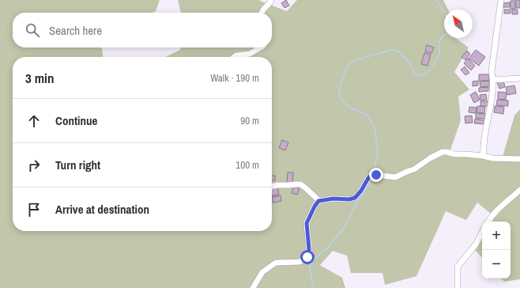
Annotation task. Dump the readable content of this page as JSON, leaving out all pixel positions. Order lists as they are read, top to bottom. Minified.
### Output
{"north":"top left","page":{"search":"Search here","heading":["3 min","Walk · 190 m"],"list":[["Continue","90 m"],["Turn right","100 m"],"Arrive at destination"],"map_buttons":["+","−"]}}
